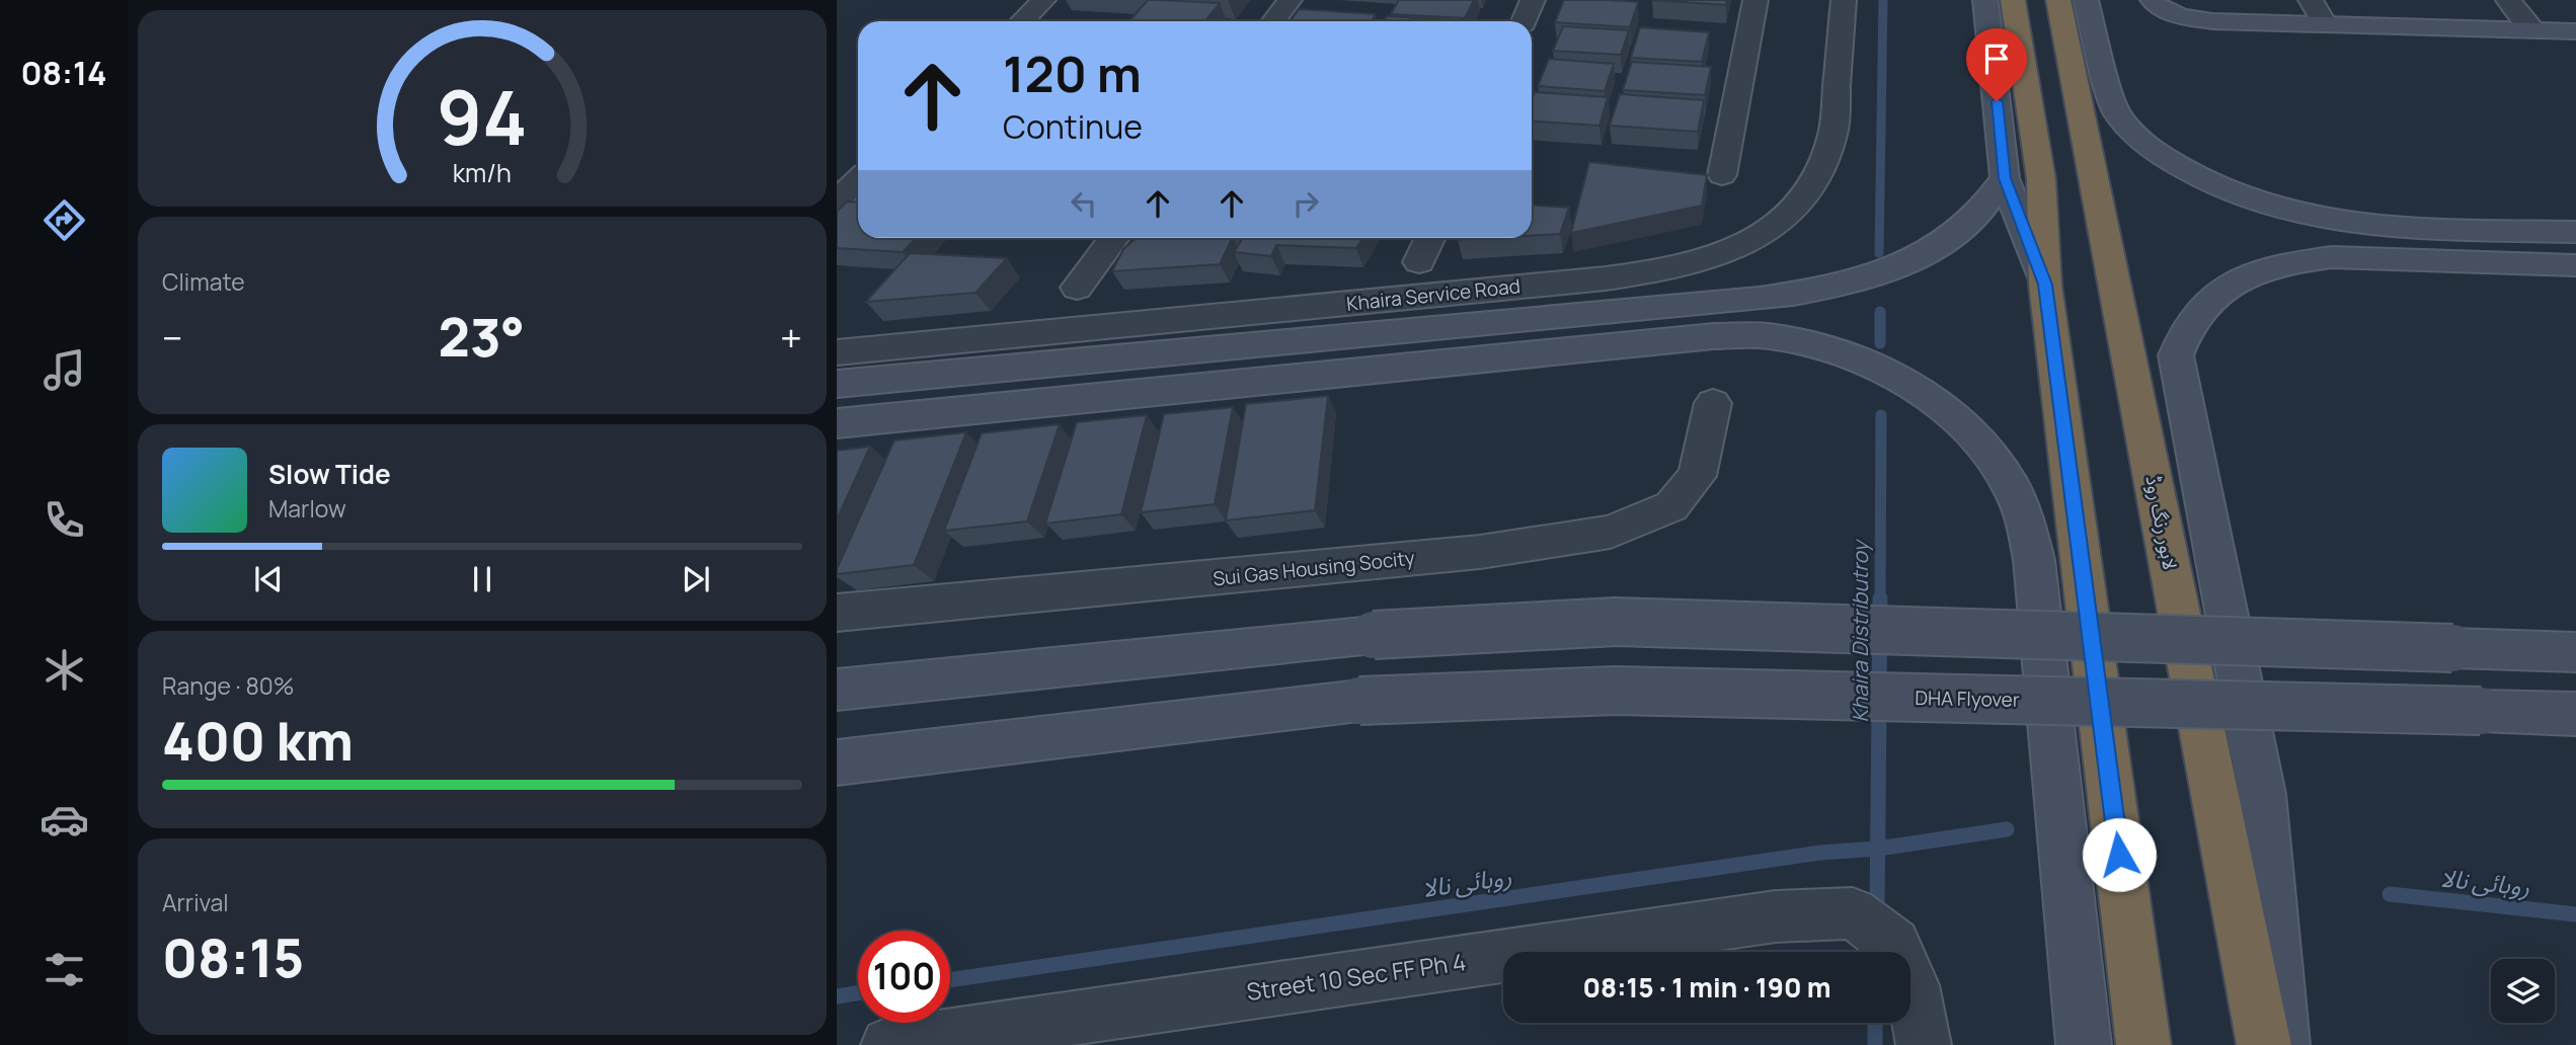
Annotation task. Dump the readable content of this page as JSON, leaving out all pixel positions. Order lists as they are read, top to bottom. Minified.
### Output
{"streets":{"highway":["لاہور رنگ روڈ"],"main road":["DHA Flyover"],"street":["Khaira Service Road","Sui Gas Housing Socity","Street 10 Sec FF Ph 4"]},"water":["Khaira Distributroy","روہائی نالا"],"page":{"tabs":"08:14","turn":["120 m","Continue"],"tile":["Climate",["Range · 80%","400 km"],["Arrival","08:15"]],"heat":["−","23°","+"],"song":["Slow Tide","Marlow"],"limit":"100","trip":"08:15 · 1 min · 190 m","gauge":["94","km/h"]}}
